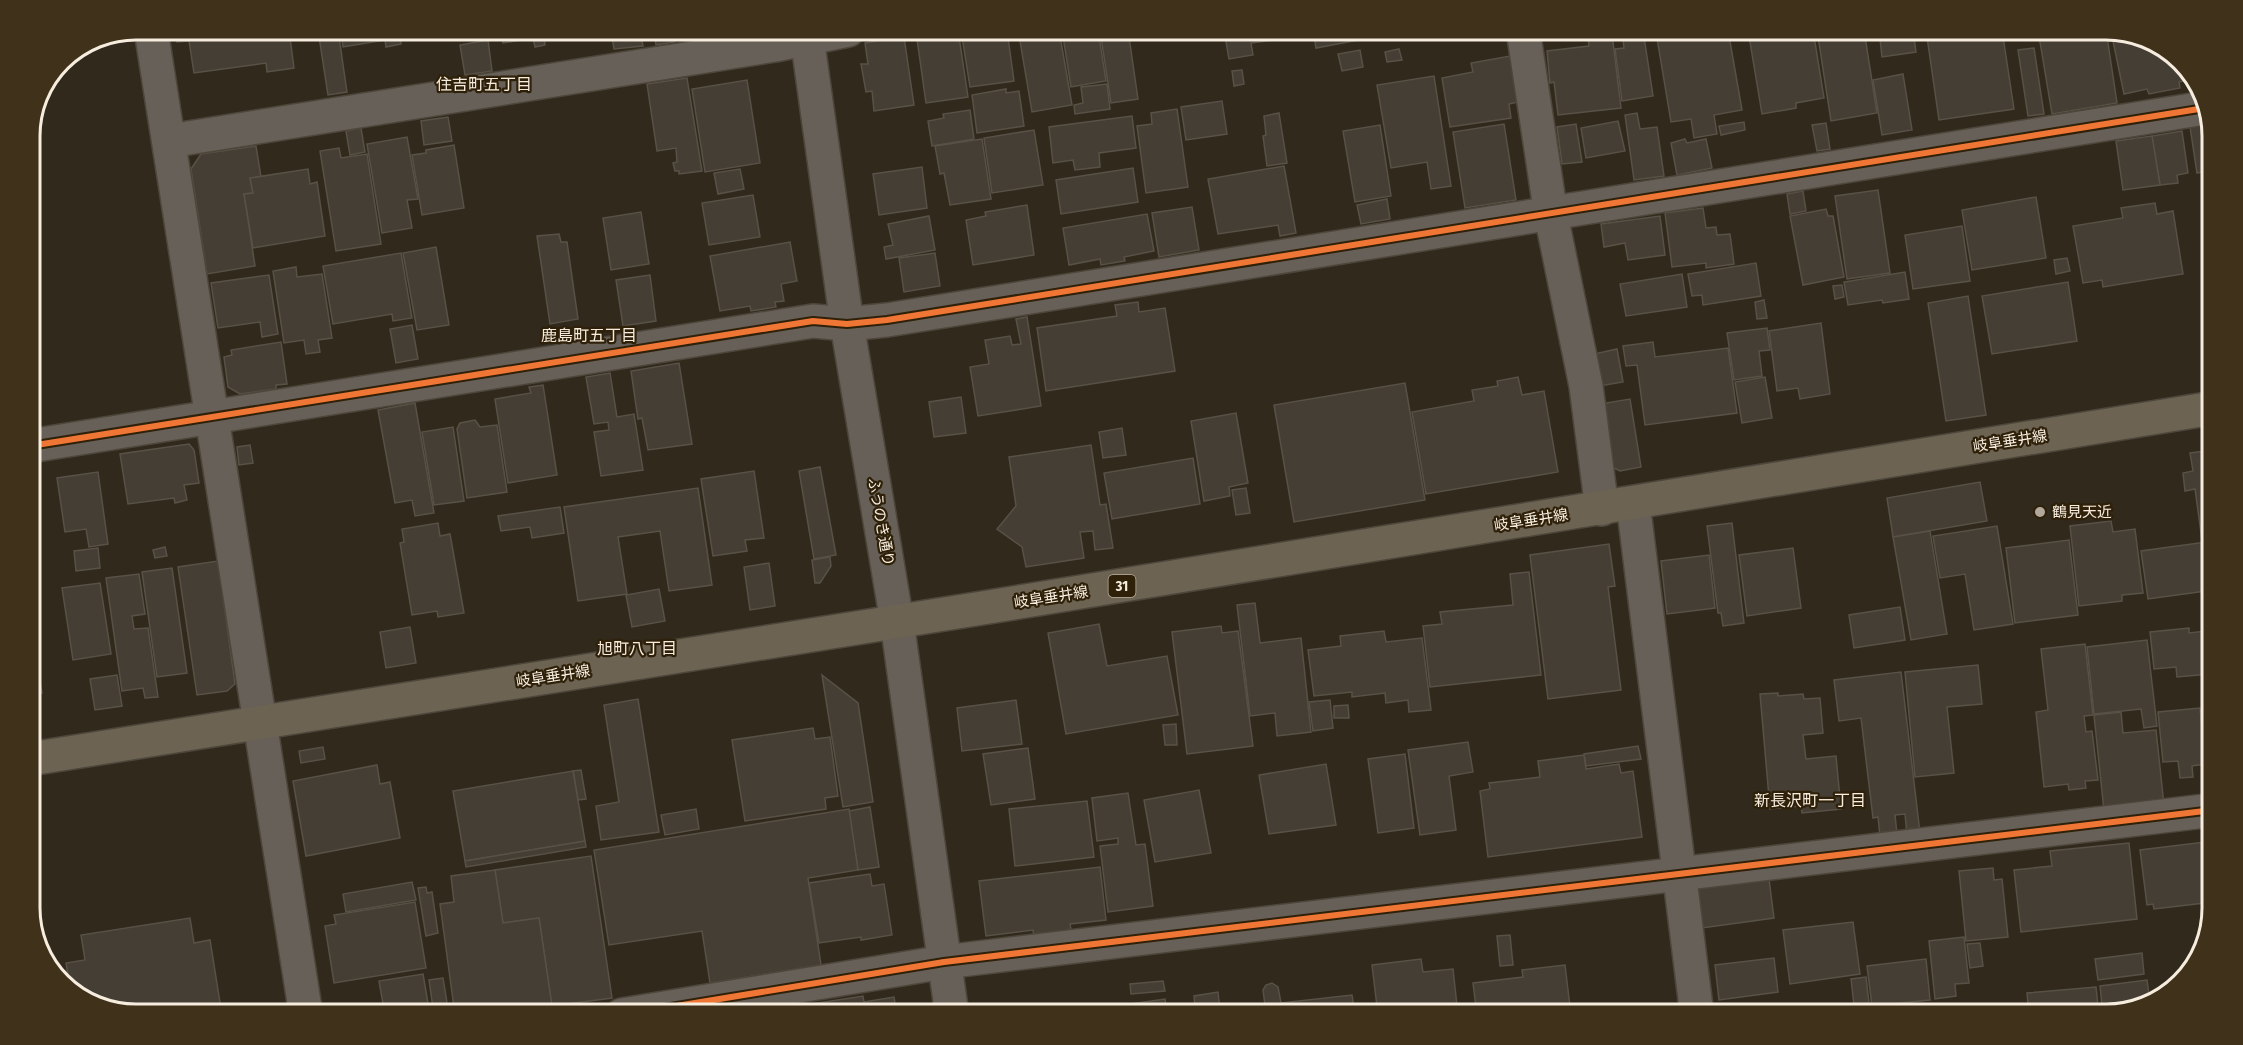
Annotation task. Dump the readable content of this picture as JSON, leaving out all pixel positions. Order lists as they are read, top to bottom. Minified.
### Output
{"streets":{"main road":["岐阜垂井線","31"],"street":["ふうのき通り"]},"crossings":[["岐阜垂井線","ふうのき通り"]],"districts":["住吉町五丁目","鹿島町五丁目","旭町八丁目","新長沢町一丁目"],"places":["鶴見天近"]}
